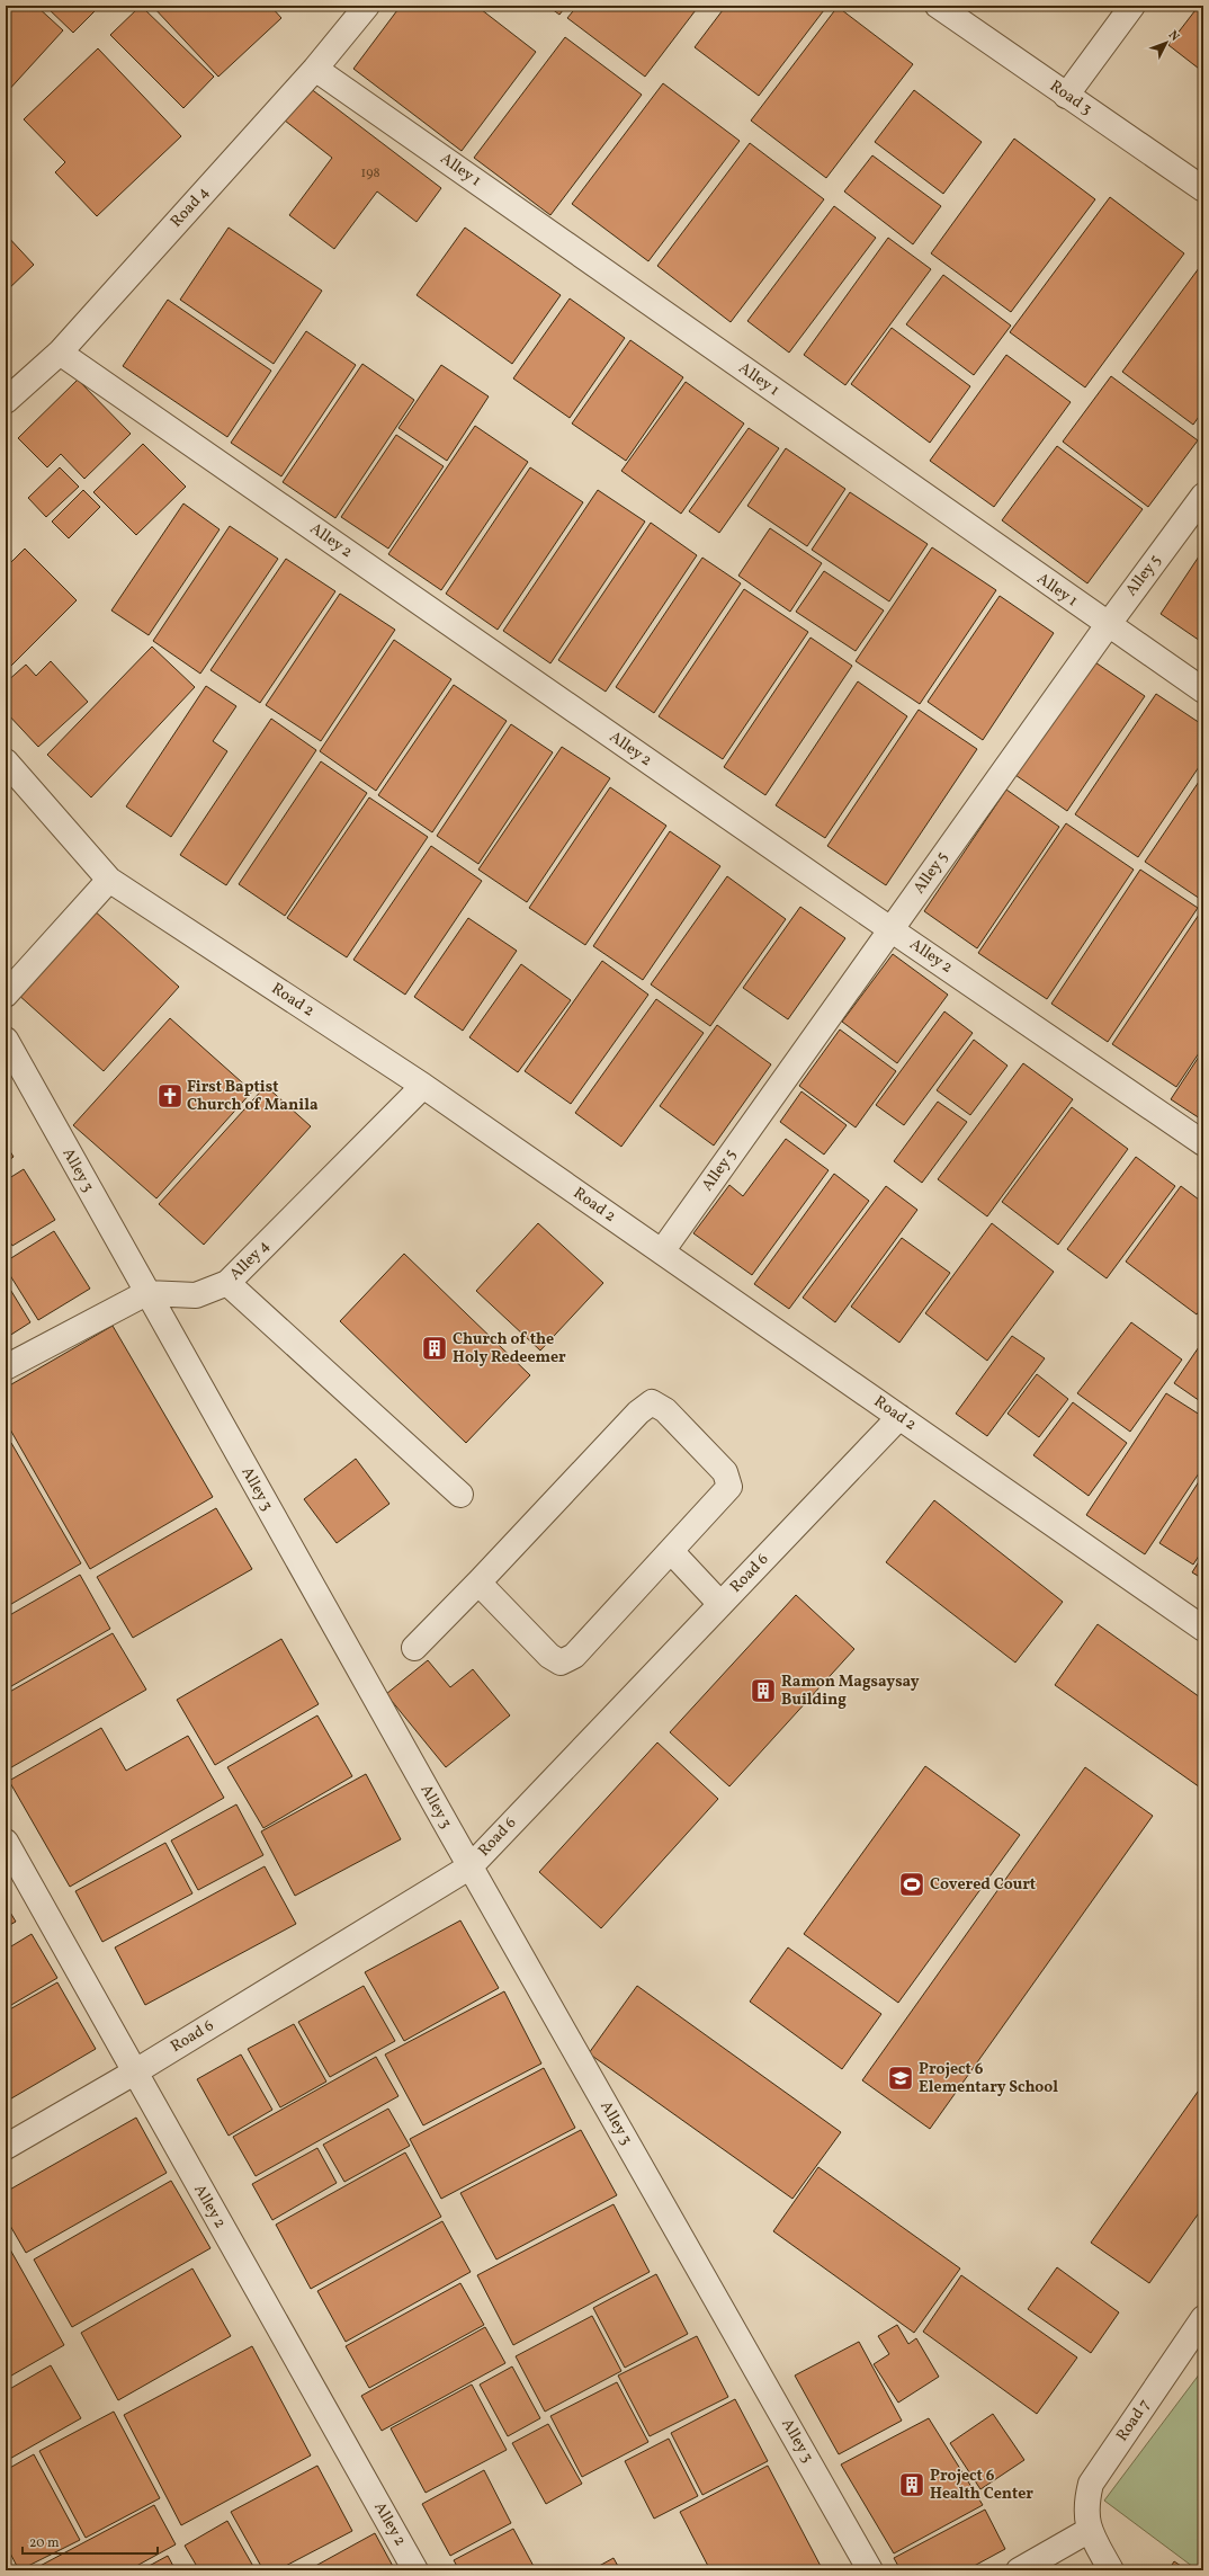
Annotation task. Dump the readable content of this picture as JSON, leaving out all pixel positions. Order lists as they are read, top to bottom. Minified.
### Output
{"streets":{"street":["Road 3","Alley 1","Road 4","Alley 2","Alley 5","Road 2","Alley 3","Alley 4","Road 6","Road 7"]},"crossings":[["Alley 1","Road 4"],["Alley 1","Alley 5"],["Road 4","Alley 2"],["Alley 2","Alley 5"],["Alley 2","Road 6"],["Alley 5","Road 2"],["Road 2","Alley 4"],["Road 2","Road 6"],["Alley 3","Alley 4"],["Alley 3","Road 6"]],"places":{"church":["First Baptist Church of Manila"],"building":["Church of the Holy Redeemer","Ramon Magsaysay Building","Project 6 Health Center"],"sports":["Covered Court"],"school or university":["Project 6 Elementary School"]},"house_numbers":["198"],"scale_bar":"20 m","north":"top right"}
